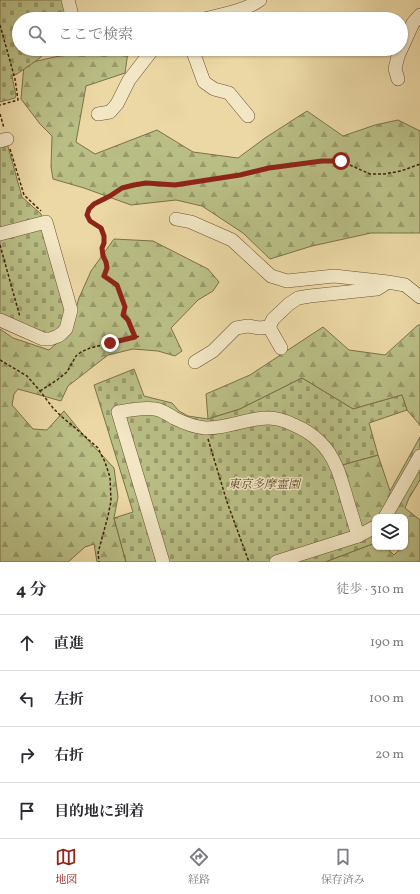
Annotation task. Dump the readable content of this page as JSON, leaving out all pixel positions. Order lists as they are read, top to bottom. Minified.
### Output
{"parks":["東京多摩霊園"],"page":{"search":"ここで検索","heading":["4 分","徒歩 · 310 m"],"list":[["直進","190 m"],["左折","100 m"],["右折","20 m"],"目的地に到着"],"nav":["地図","経路","保存済み"]}}
